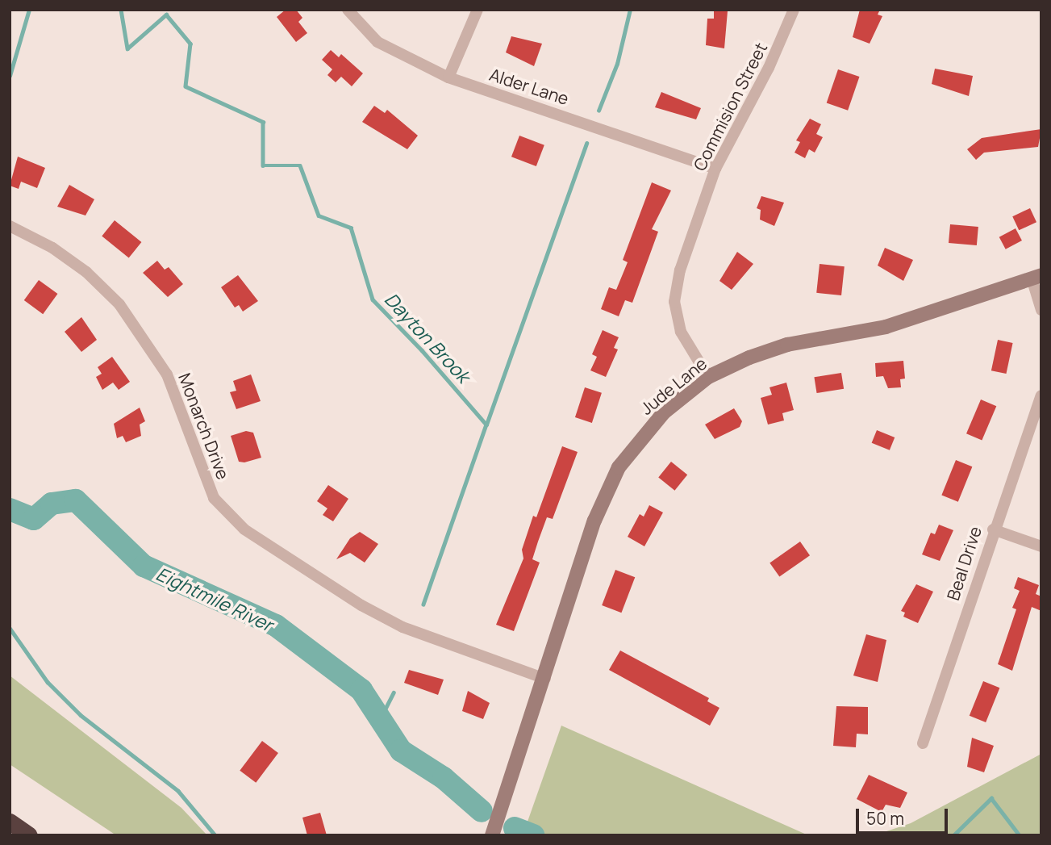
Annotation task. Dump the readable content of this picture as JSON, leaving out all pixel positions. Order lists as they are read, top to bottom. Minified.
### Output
{"streets":{"street":["Alder Lane","Commision Street","Jude Lane","Monarch Drive","Beal Drive"]},"crossings":[["Alder Lane","Commision Street"],["Commision Street","Jude Lane"],["Jude Lane","Monarch Drive"]],"water":["Dayton Brook","Eightmile River"],"scale_bar":"50 m"}
